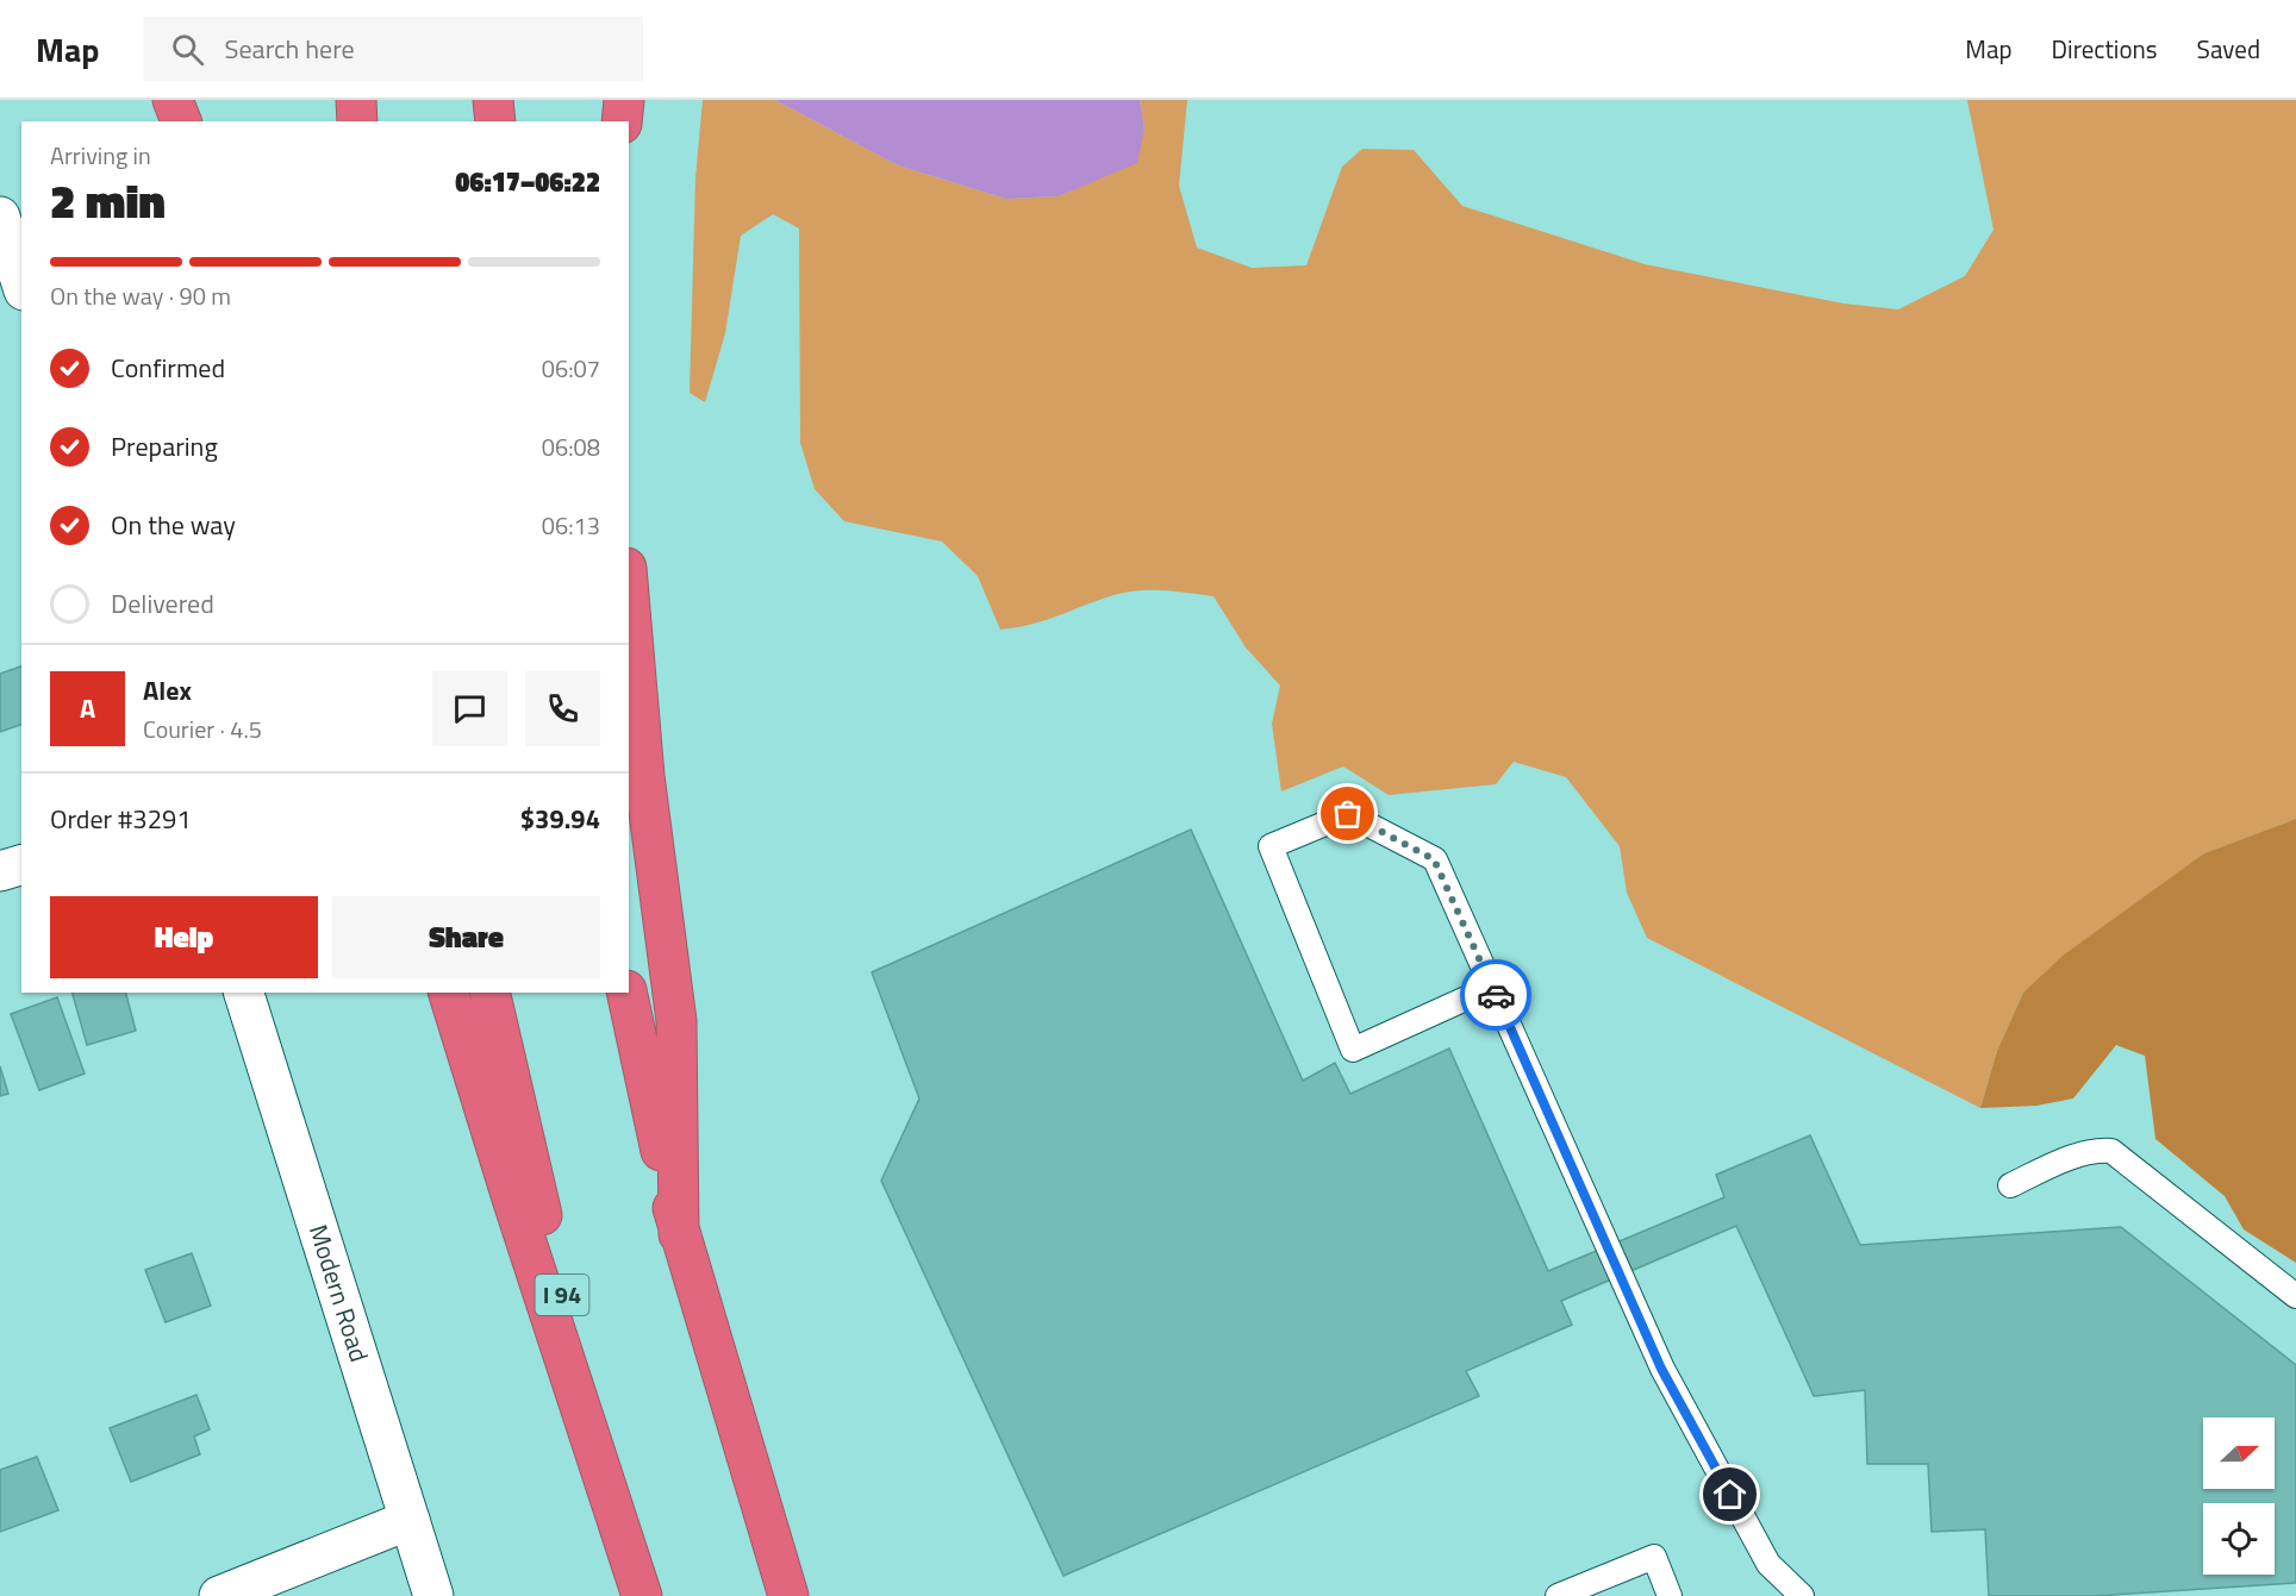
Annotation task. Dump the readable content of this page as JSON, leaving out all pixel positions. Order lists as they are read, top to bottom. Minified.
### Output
{"streets":{"highway":["I 94"],"street":["Modern Road"]},"north":"right","page":{"header":"Map","search":"Search here","nav":["Map","Directions","Saved"],"heading":["2 min","Arriving in","06:17–06:22"],"panel":["Alex","Courier · 4.5","Order #3291","$39.94"],"bar":"On the way · 90 m","list":[["Confirmed","06:07"],["Preparing","06:08"],["On the way","06:13"],"Delivered"],"round":"A","buttons":["Help","Share"]}}
